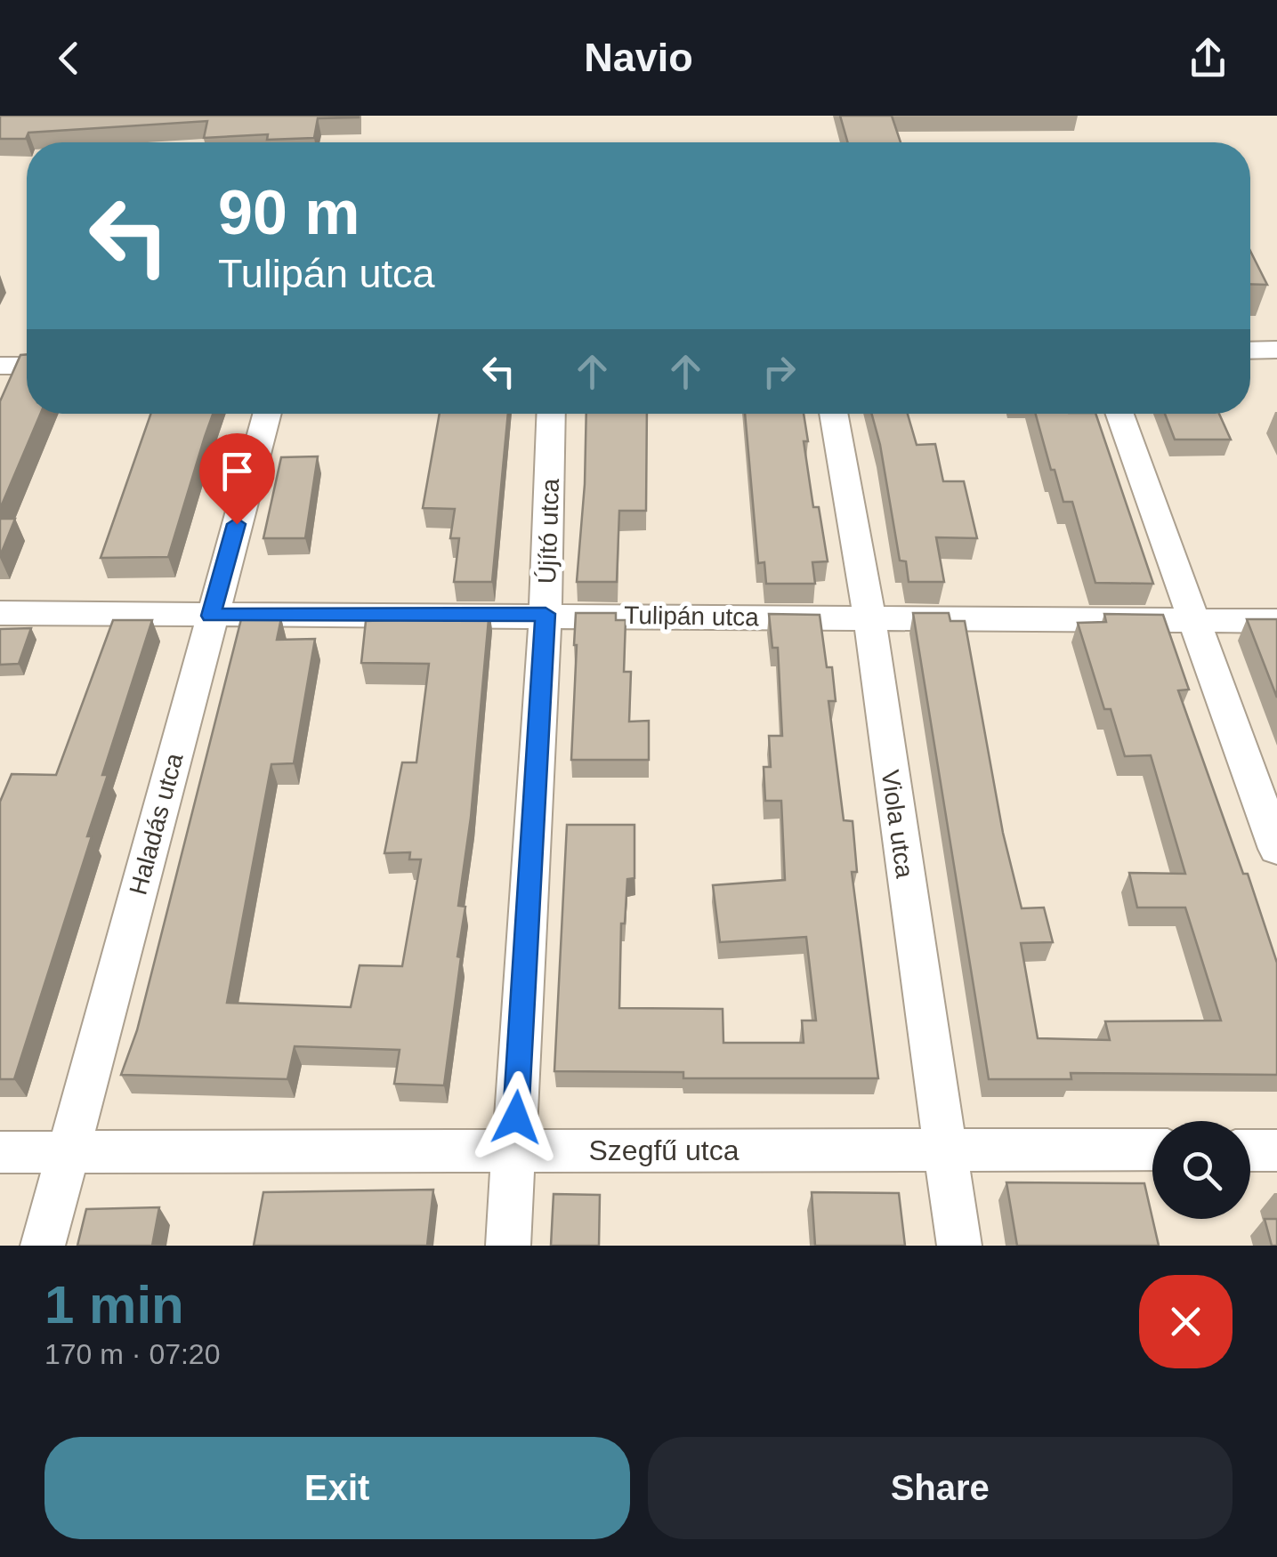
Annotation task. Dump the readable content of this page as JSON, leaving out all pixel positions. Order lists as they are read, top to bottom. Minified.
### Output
{"streets":{"street":["Újító utca","Tulipán utca","Haladás utca","Viola utca","Szegfű utca"]},"crossings":[["Újító utca","Tulipán utca"],["Újító utca","Szegfű utca"],["Tulipán utca","Haladás utca"],["Tulipán utca","Viola utca"],["Haladás utca","Szegfű utca"],["Viola utca","Szegfű utca"]],"page":{"header":"Navio","turn":["90 m","Tulipán utca"],"heading":["1 min","170 m · 07:20"],"buttons":["Exit","Share"]}}
